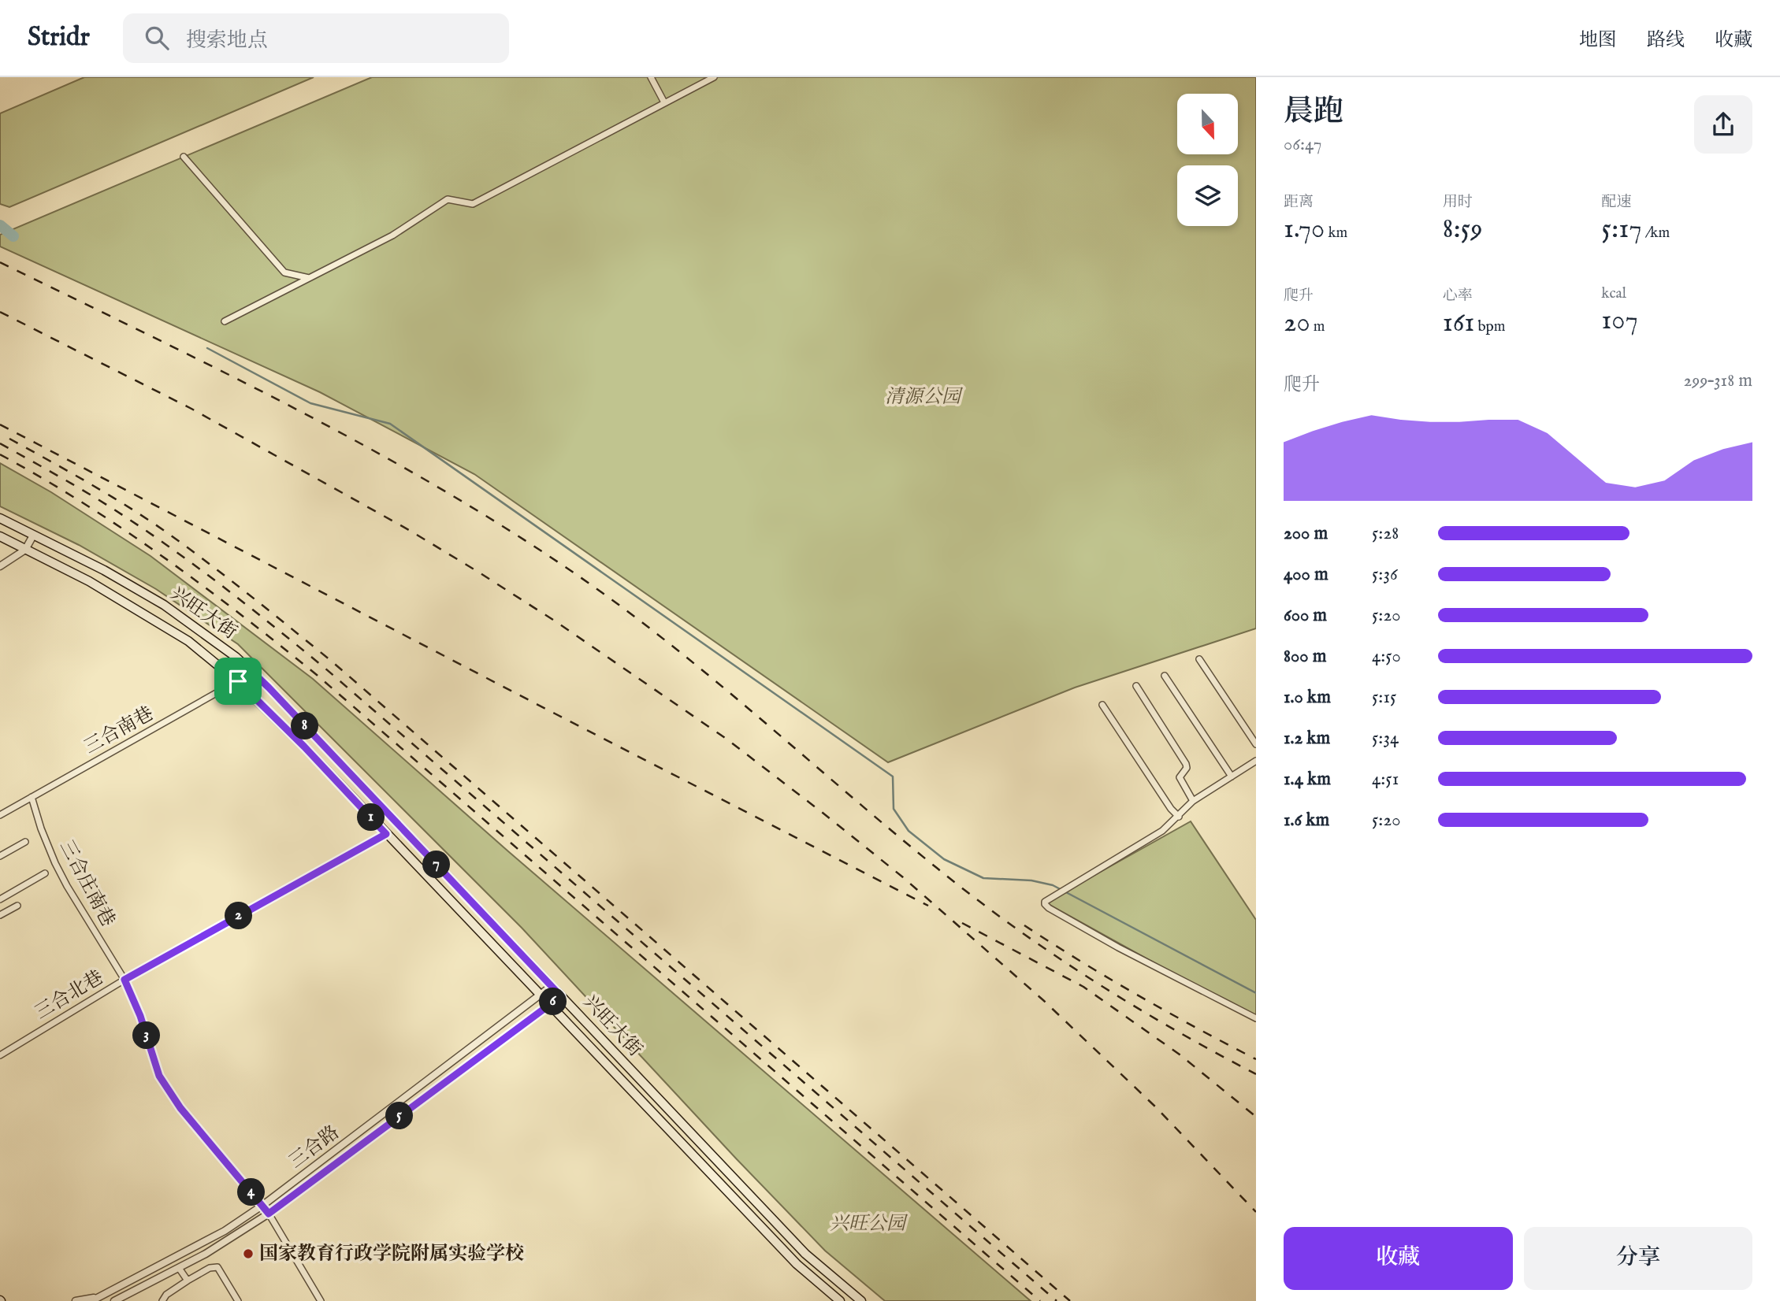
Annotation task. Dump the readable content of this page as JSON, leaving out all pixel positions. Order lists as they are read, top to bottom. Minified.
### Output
{"streets":{"main road":["兴旺大街"],"street":["三合南巷","三合庄南巷","三合北巷","三合路"]},"crossings":[["兴旺大街","三合南巷"],["兴旺大街","三合北巷"],["兴旺大街","三合路"],["三合南巷","三合庄南巷"],["三合庄南巷","三合北巷"],["三合庄南巷","三合路"]],"parks":["清源公园","兴旺公园"],"places":["国家教育行政学院附属实验学校"],"north":"bottom","page":{"header":"Stridr","search":"搜索地点","nav":["地图","路线","收藏"],"heading":["晨跑","06:47"],"stats":[["距离","1.70 km"],["用时","8:59"],["配速","5:17 /km"],["爬升","20 m"],["心率","161 bpm"],["kcal","107"]],"chart":["爬升","299–318 m"],"list":[{"name":"200 m","note":"5:28"},{"name":"400 m","note":"5:36"},{"name":"600 m","note":"5:20"},{"name":"800 m","note":"4:50"},{"name":"1.0 km","note":"5:15"},{"name":"1.2 km","note":"5:34"},{"name":"1.4 km","note":"4:51"},{"name":"1.6 km","note":"5:20"}],"pins":["8","1","7","2","6","3","5","4"],"buttons":["收藏","分享"]}}
